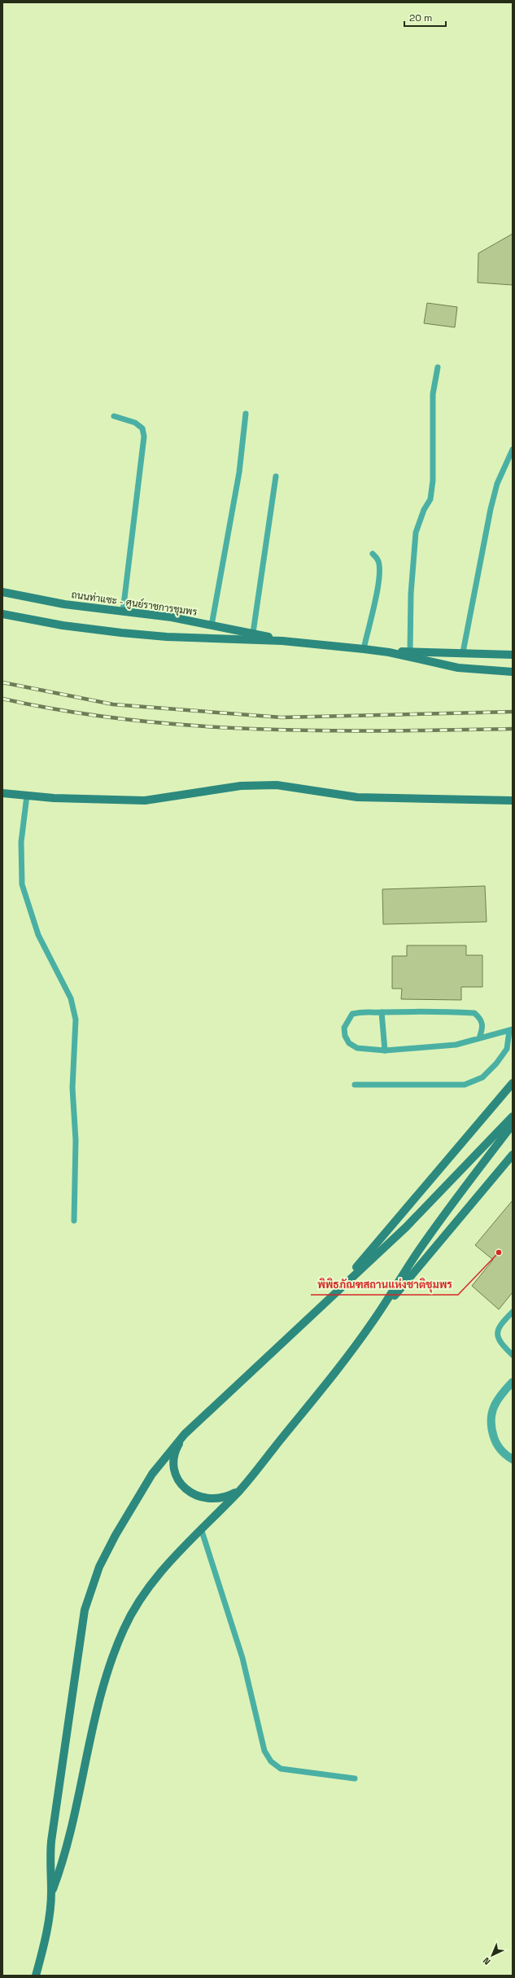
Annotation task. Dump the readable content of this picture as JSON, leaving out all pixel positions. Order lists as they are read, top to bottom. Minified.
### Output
{"streets":{"main road":["ถนนท่าแซะ - ศูนย์ราชการชุมพร"]},"places":["พิพิธภัณฑสถานแห่งชาติชุมพร"],"scale_bar":"20 m","north":"bottom left"}
